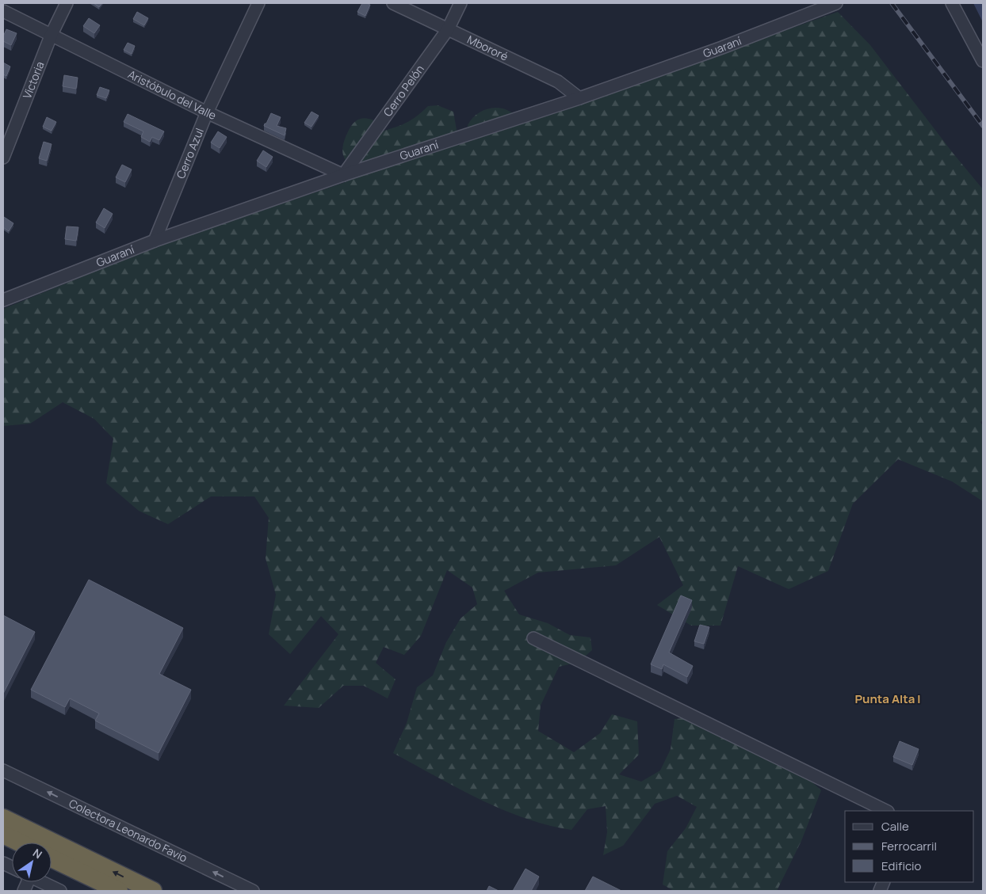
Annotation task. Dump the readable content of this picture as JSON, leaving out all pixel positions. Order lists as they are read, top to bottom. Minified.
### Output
{"streets":{"street":["Guaraní","Mbororé","Victoria","Cerro Pelón","Aristóbulo del Valle","Cerro Azul","Colectora Leonardo Favio"]},"crossings":[["Guaraní","Mbororé"],["Guaraní","Cerro Pelón"],["Guaraní","Aristóbulo del Valle"],["Guaraní","Cerro Azul"],["Mbororé","Cerro Pelón"],["Victoria","Aristóbulo del Valle"],["Cerro Pelón","Aristóbulo del Valle"],["Aristóbulo del Valle","Cerro Azul"]],"one_way":["Colectora Leonardo Favio"],"districts":["Punta Alta I"],"legend":["Calle","Ferrocarril","Edificio"],"north":"top right"}
